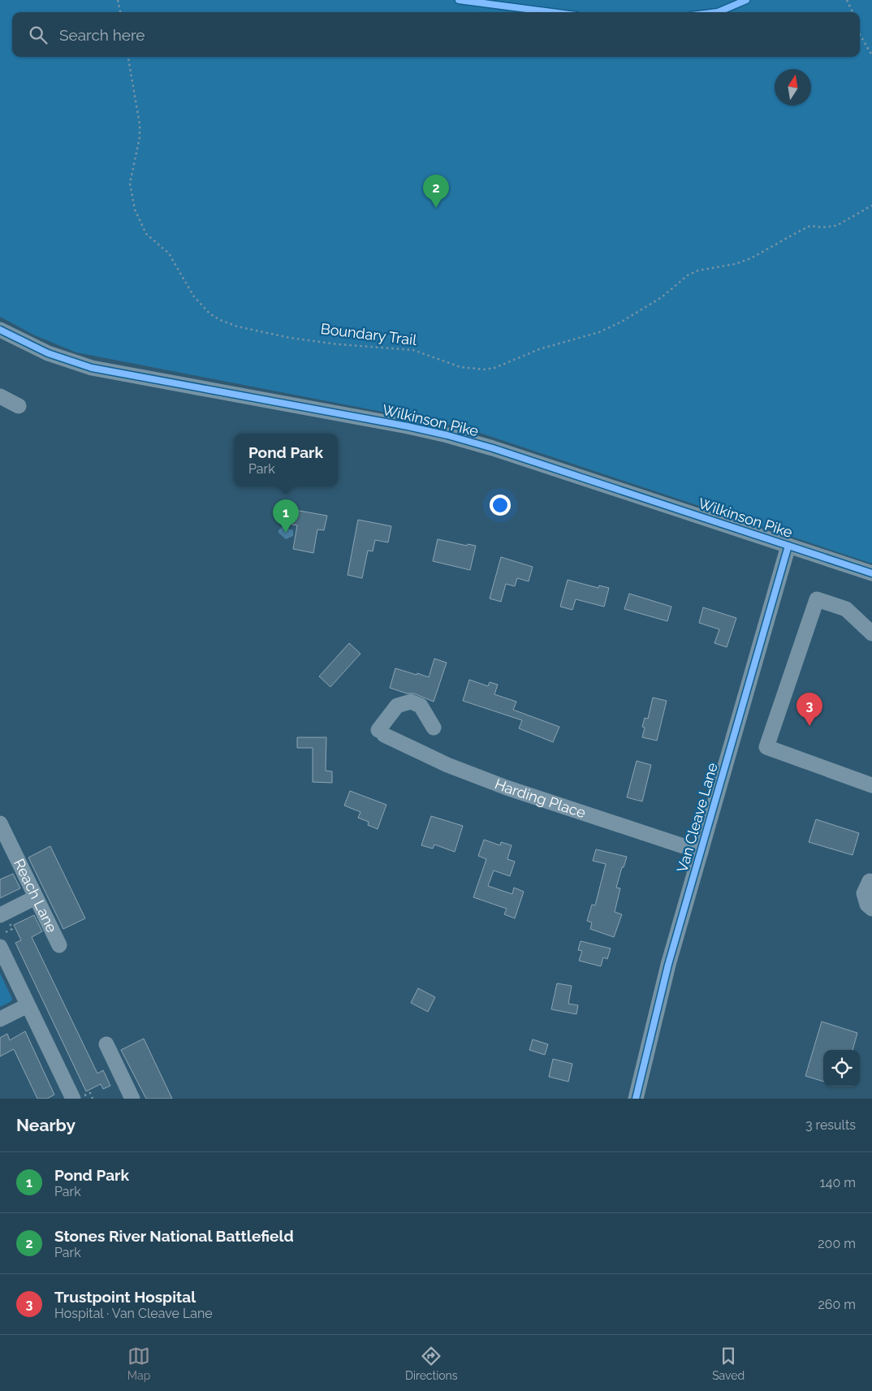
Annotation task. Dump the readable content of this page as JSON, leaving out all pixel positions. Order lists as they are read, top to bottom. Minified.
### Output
{"streets":{"street":["Wilkinson Pike","Harding Place","Van Cleave Lane","Reach Lane"],"path":["Boundary Trail"]},"crossings":[["Wilkinson Pike","Van Cleave Lane"],["Harding Place","Van Cleave Lane"]],"north":"top","page":{"search":"Search here","pins":["2","1","3"],"popup":["Pond Park","Park"],"heading":["Nearby","3 results"],"list":[{"mark":"1","name":"Pond Park","note":"Park","value":"140 m"},{"mark":"2","name":"Stones River National Battlefield","note":"Park","value":"200 m"},{"mark":"3","name":"Trustpoint Hospital","note":"Hospital · Van Cleave Lane","value":"260 m"}],"nav":["Map","Directions","Saved"]}}
